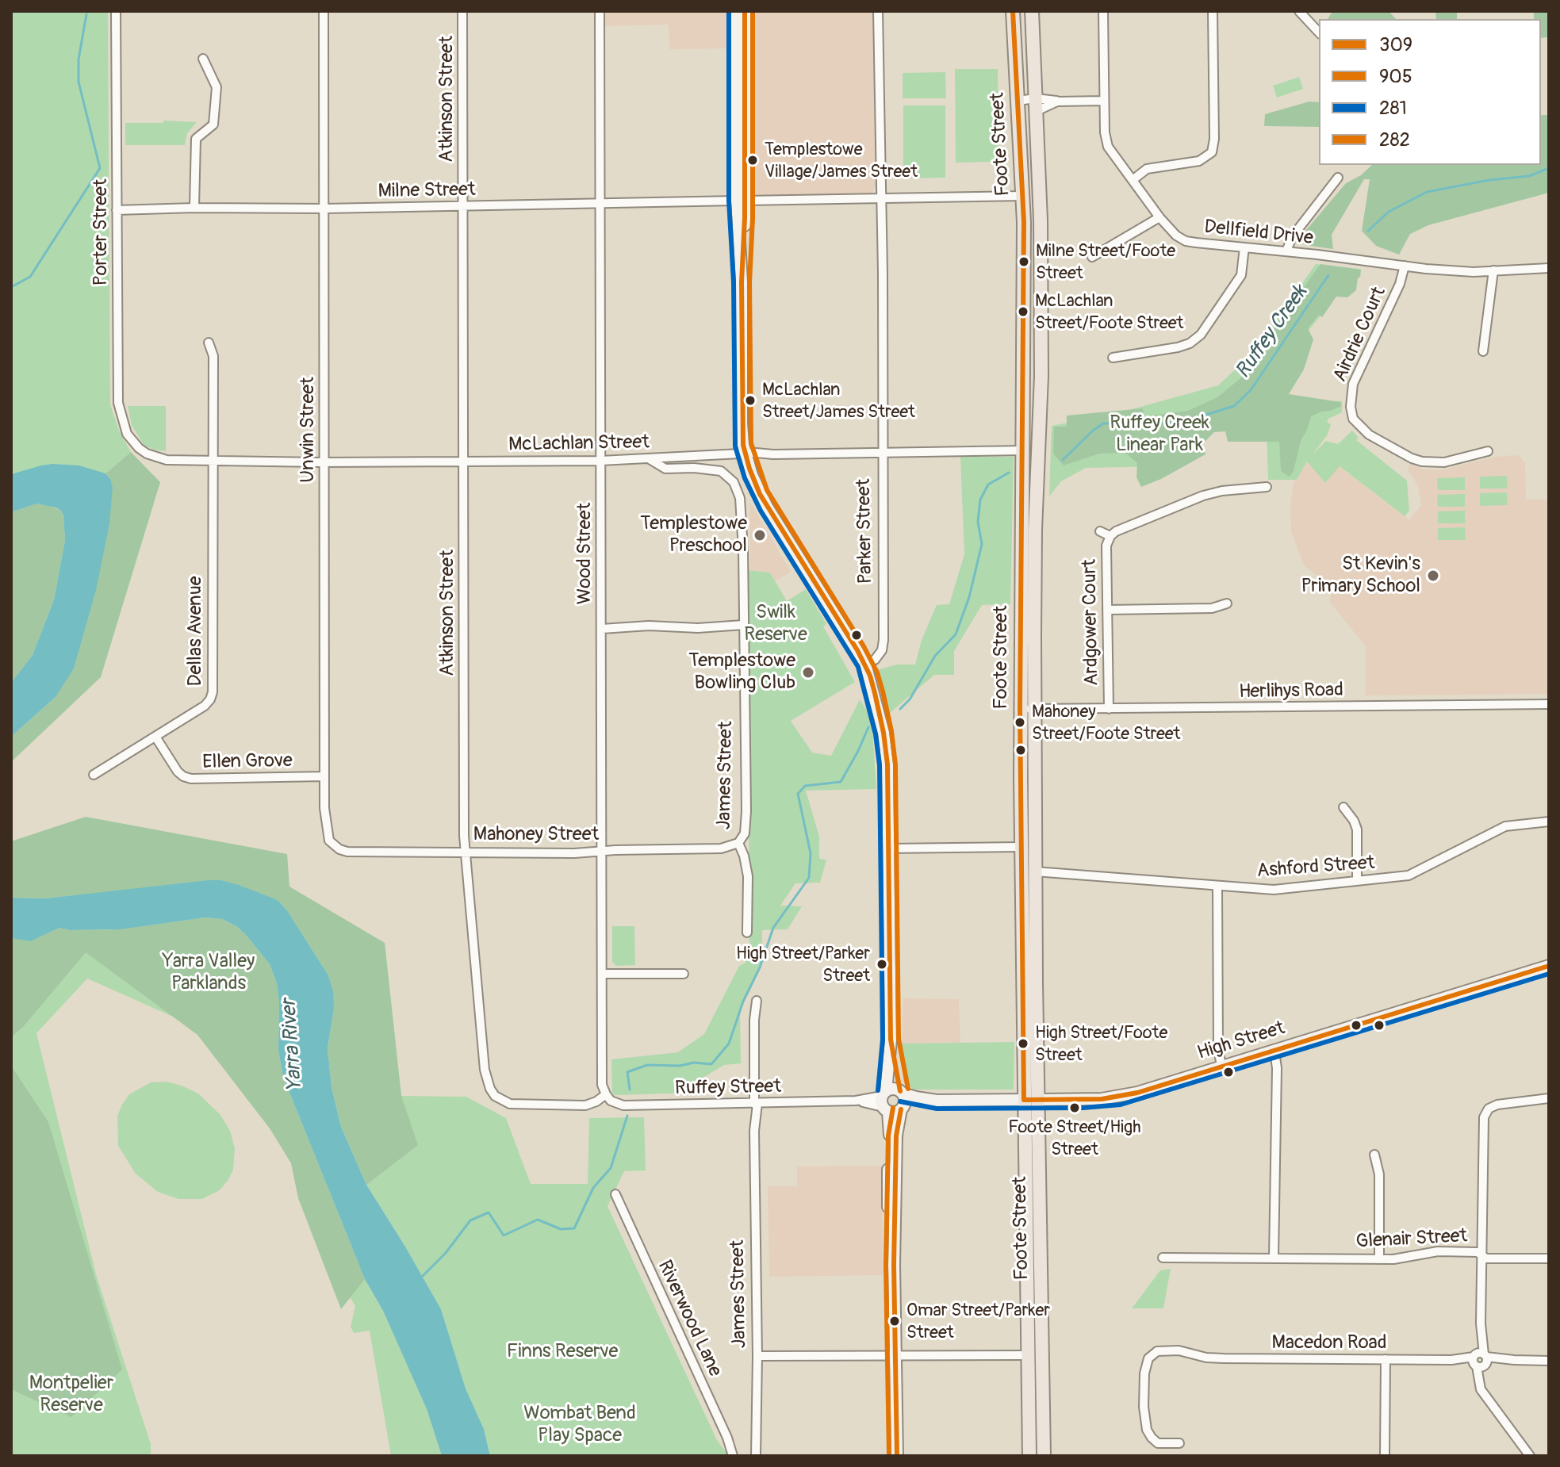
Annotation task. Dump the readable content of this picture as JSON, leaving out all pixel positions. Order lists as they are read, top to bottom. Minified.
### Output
{"streets":{"main road":["Foote Street","High Street"],"street":["Atkinson Street","Milne Street","Porter Street","Dellfield Drive","Airdrie Court","Unwin Street","McLachlan Street","Parker Street","Wood Street","Ardgower Court","Dellas Avenue","Herlihys Road","Ellen Grove","James Street","Mahoney Street","Ashford Street","Ruffey Street","Glenair Street","Riverwood Lane","Macedon Road"]},"crossings":[["Atkinson Street","Milne Street"],["Atkinson Street","McLachlan Street"],["Atkinson Street","Wood Street"],["Atkinson Street","Mahoney Street"],["Atkinson Street","Ruffey Street"],["Foote Street","Milne Street"],["Foote Street","McLachlan Street"],["Foote Street","Herlihys Road"],["Foote Street","Ashford Street"],["Foote Street","High Street"],["Milne Street","Porter Street"],["Milne Street","Unwin Street"],["Milne Street","Parker Street"],["Milne Street","Wood Street"],["Porter Street","McLachlan Street"],["Dellfield Drive","Airdrie Court"],["Unwin Street","McLachlan Street"],["Unwin Street","Ellen Grove"],["Unwin Street","Mahoney Street"],["McLachlan Street","Parker Street"],["McLachlan Street","Wood Street"],["McLachlan Street","Dellas Avenue"],["McLachlan Street","James Street"],["Wood Street","Mahoney Street"],["Wood Street","Ruffey Street"],["Ardgower Court","Herlihys Road"],["Dellas Avenue","Ellen Grove"],["James Street","Mahoney Street"],["James Street","Ruffey Street"],["High Street","Ruffey Street"]],"water":["Ruffey Creek","Yarra River"],"parks":["Ruffey Creek Linear Park","Swilk Reserve","Yarra Valley Parklands","Finns Reserve","Montpelier Reserve","Wombat Bend Play Space"],"places":["Templestowe Village/James Street","Milne Street/Foote Street","McLachlan Street/Foote Street","McLachlan Street/James Street","Templestowe Preschool","St Kevin's Primary School","Templestowe Bowling Club","Mahoney Street/Foote Street","High Street/Parker Street","High Street/Foote Street","Foote Street/High Street","Omar Street/Parker Street"],"lines":["transit line 309","transit line 905","transit line 281","transit line 282"],"legend":["309","905","281","282"]}
